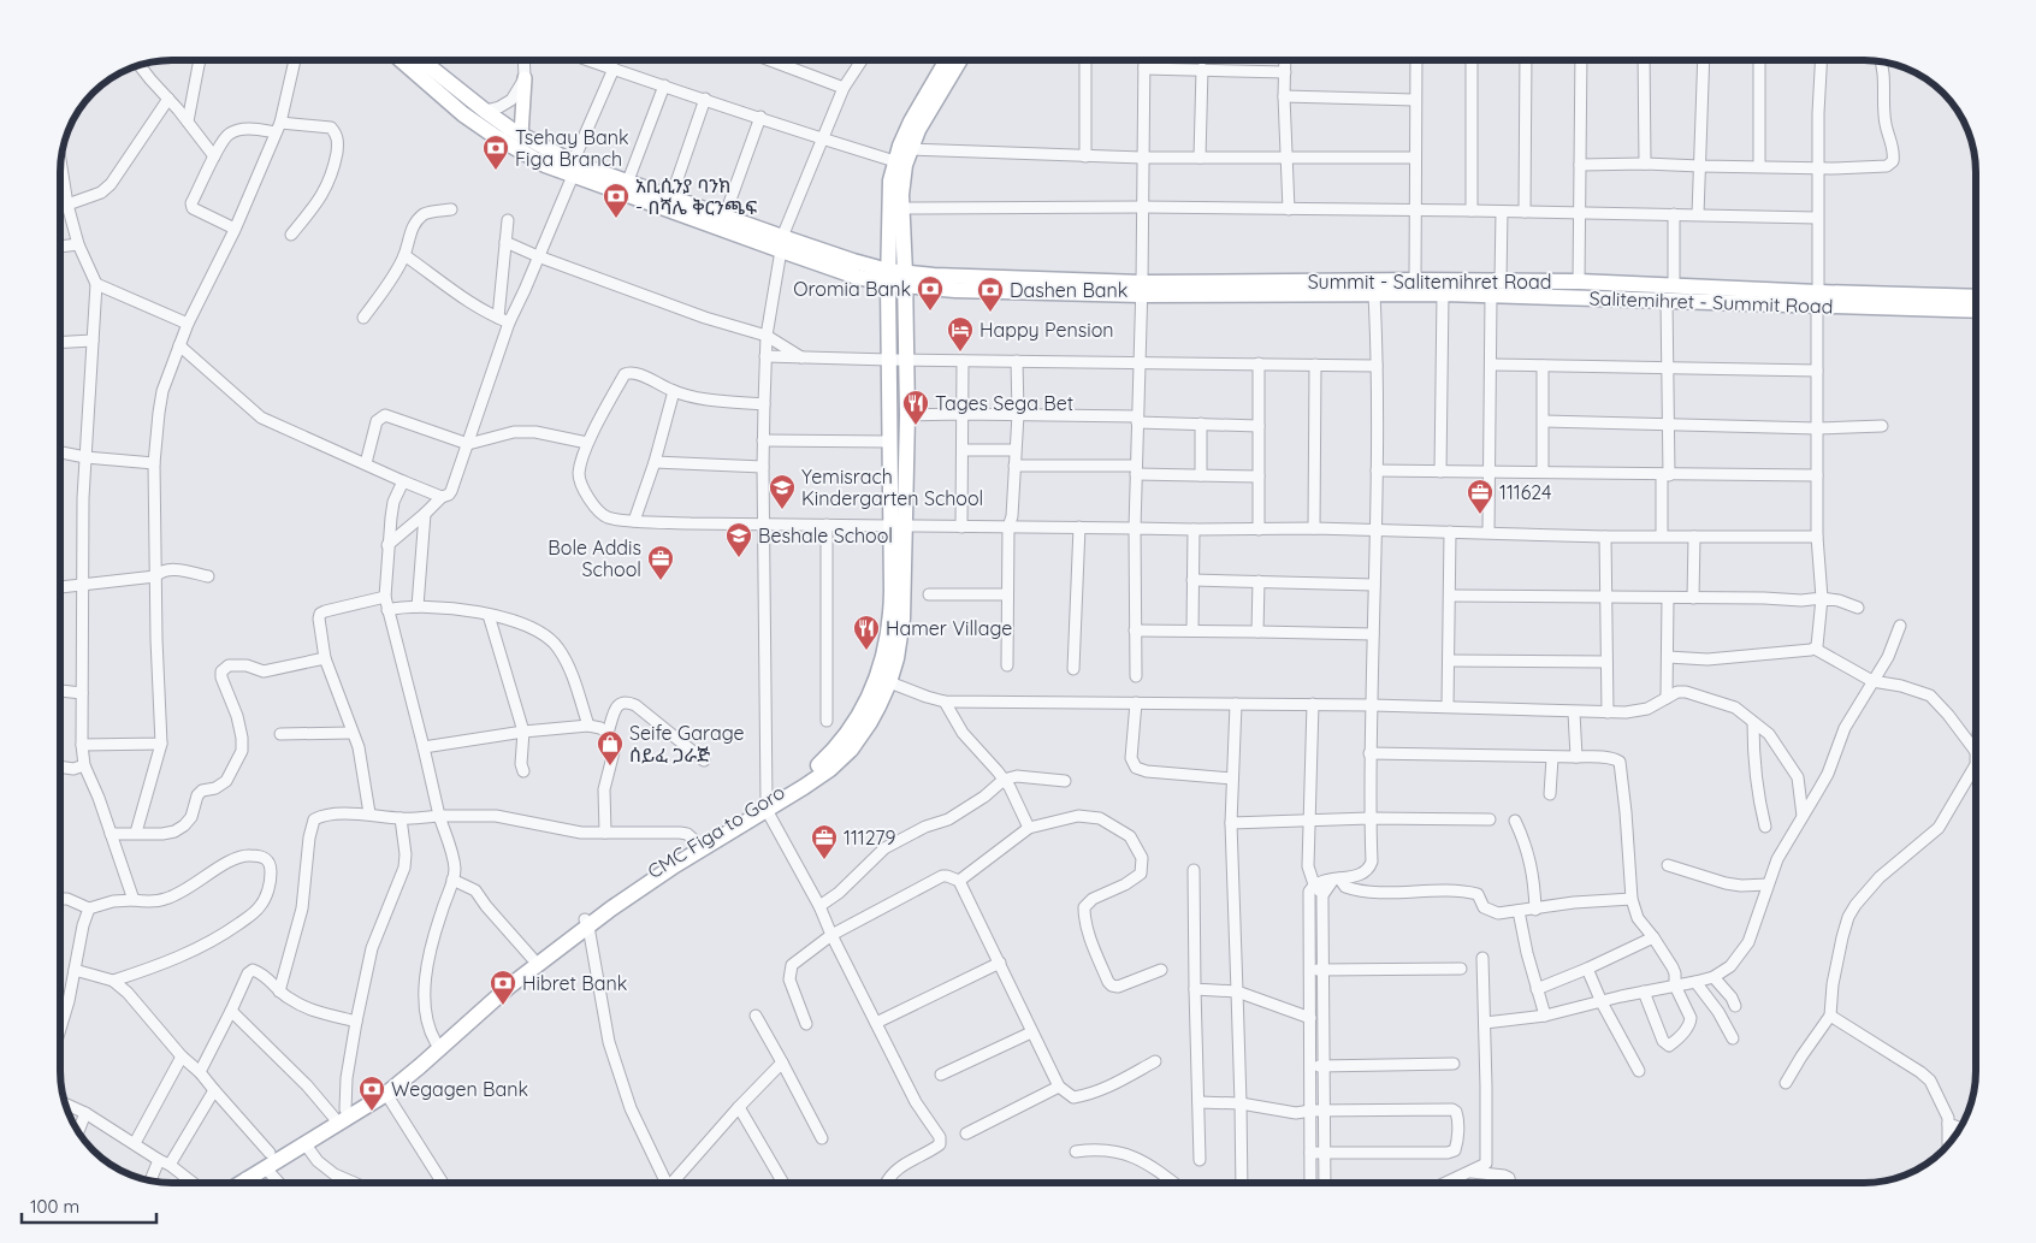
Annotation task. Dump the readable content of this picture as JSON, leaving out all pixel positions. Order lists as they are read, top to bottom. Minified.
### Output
{"streets":{"main road":["Summit - Salitemihret Road","Salitemihret - Summit Road","CMC Figa to Goro"]},"crossings":[["Summit - Salitemihret Road","Salitemihret - Summit Road"]],"places":{"bank":["Tsehay Bank Figa Branch","አቢሲንያ ባንክ - በሻሌ ቅርንጫፍ","Oromia Bank","Dashen Bank","Hibret Bank","Wegagen Bank"],"hotel":["Happy Pension"],"restaurant":["Tages Sega Bet","Hamer Village"],"school or university":["Yemisrach Kindergarten School","Beshale School"],"office":["111624","Bole Addis School","111279"],"shop":["Seife Garage ሰይፈ ጋራጅ"]},"scale_bar":"100 m"}
